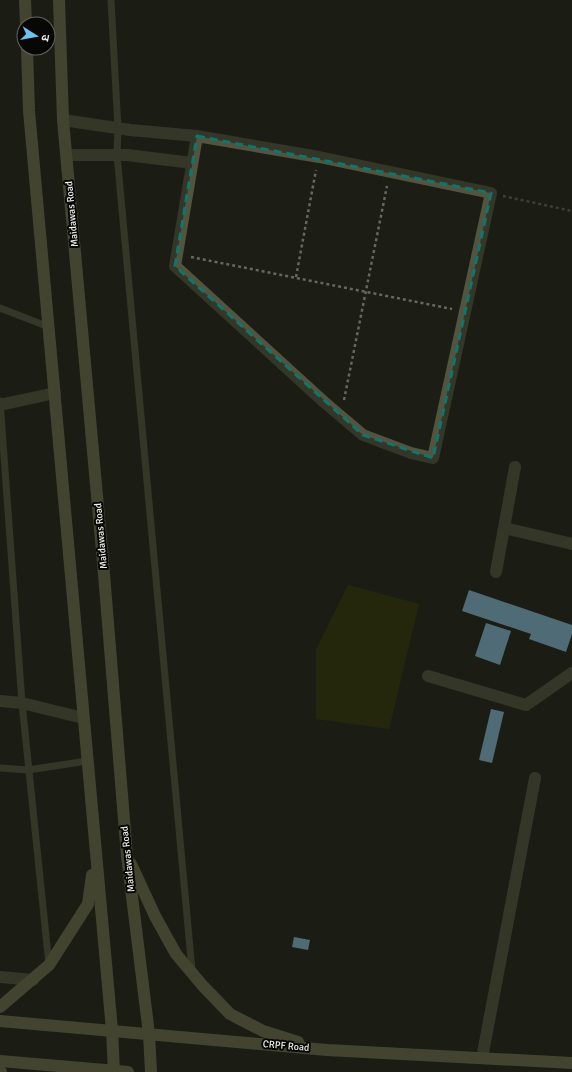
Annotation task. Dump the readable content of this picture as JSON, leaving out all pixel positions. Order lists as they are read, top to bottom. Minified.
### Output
{"streets":{"street":["Maidawas Road","CRPF Road"]},"crossings":[["Maidawas Road","CRPF Road"]],"north":"right"}
